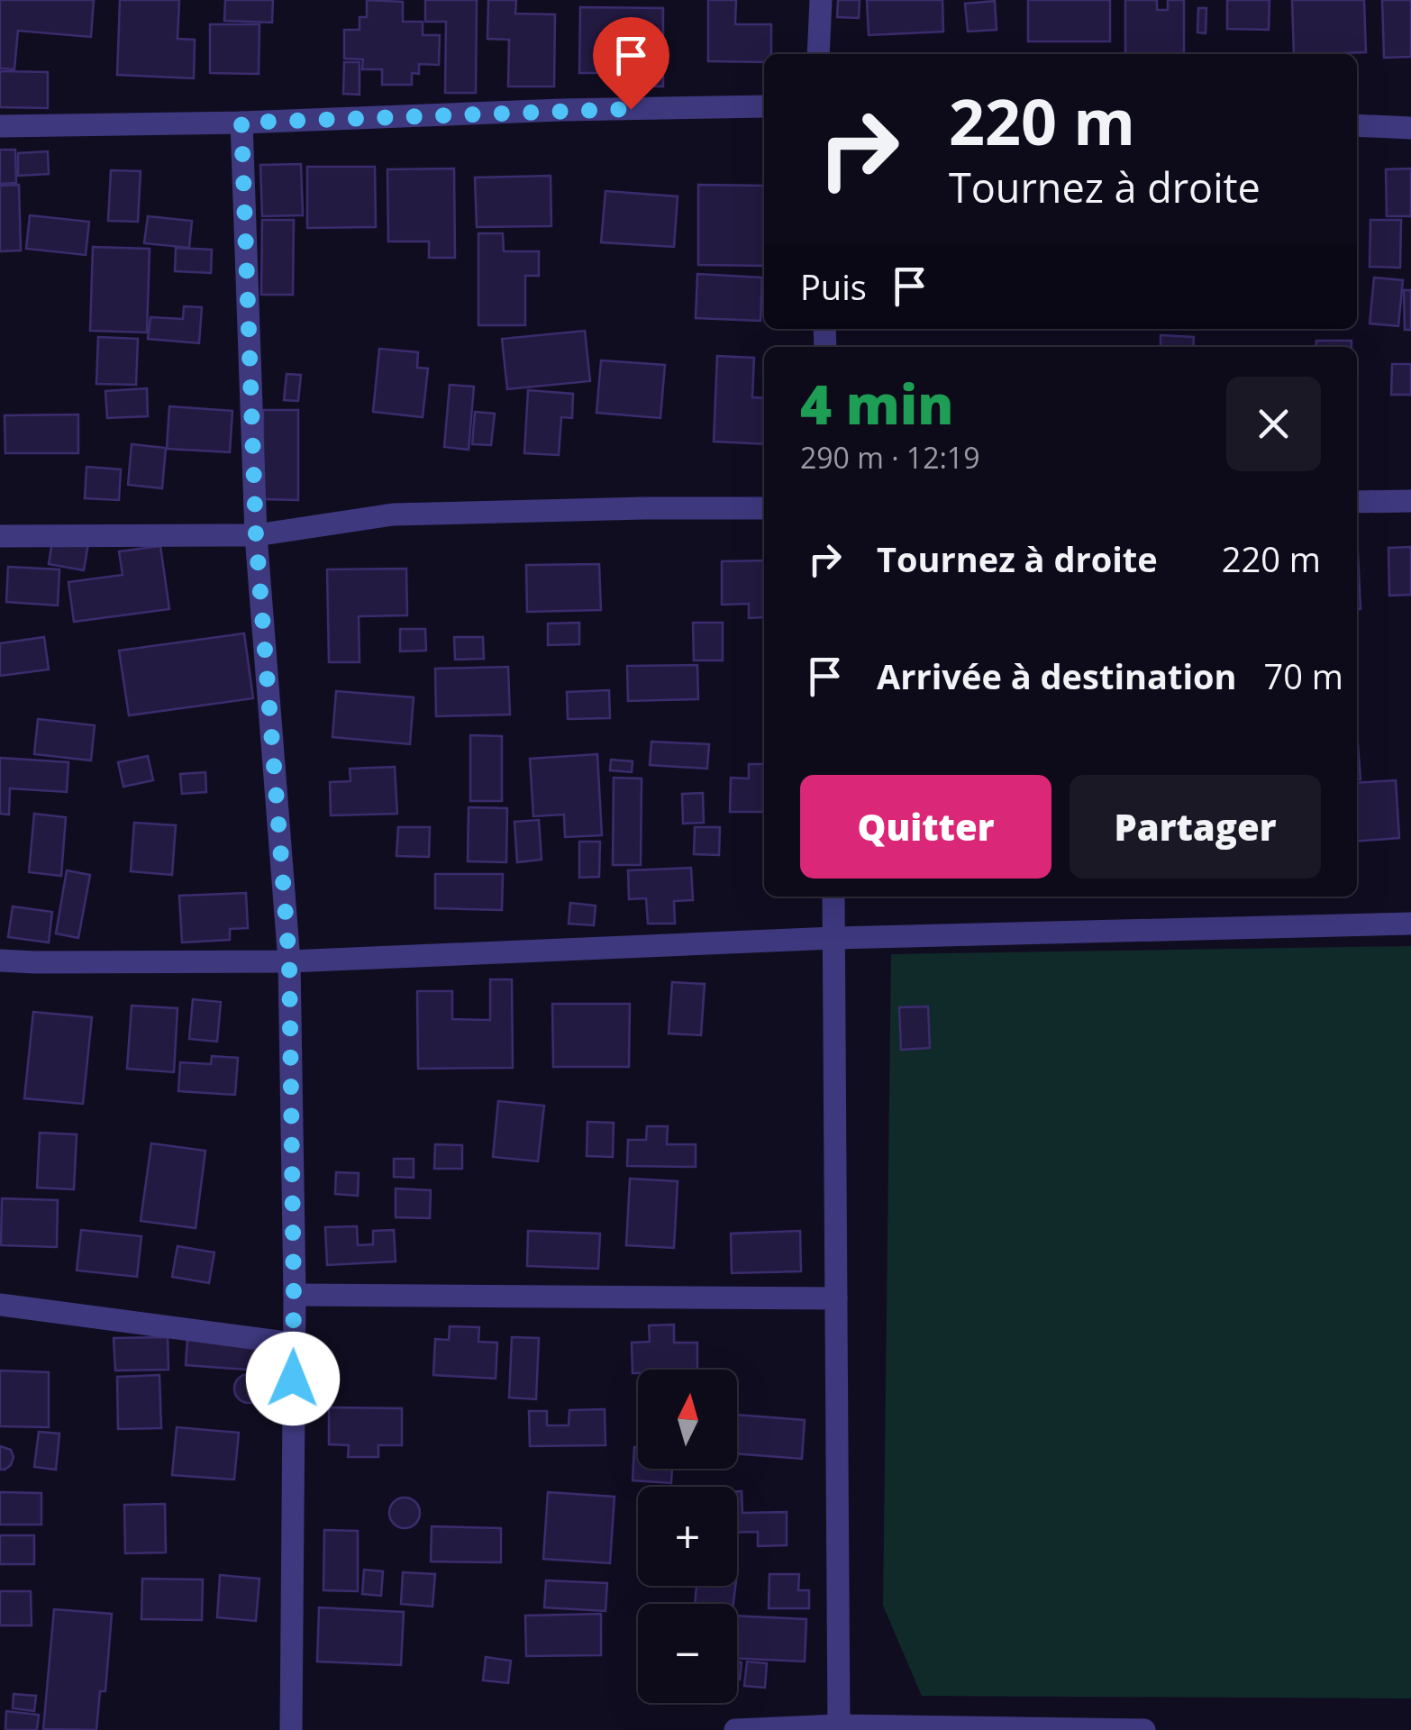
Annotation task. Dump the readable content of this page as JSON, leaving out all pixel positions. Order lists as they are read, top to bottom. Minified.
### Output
{"north":"top","page":{"turn":["220 m","Tournez à droite"],"then":"Puis","heading":["4 min","290 m · 12:19"],"list":[{"name":"Tournez à droite","value":"220 m"},{"name":"Arrivée à destination","value":"70 m"}],"buttons":["Quitter","Partager"],"map_buttons":["+","−"]}}
